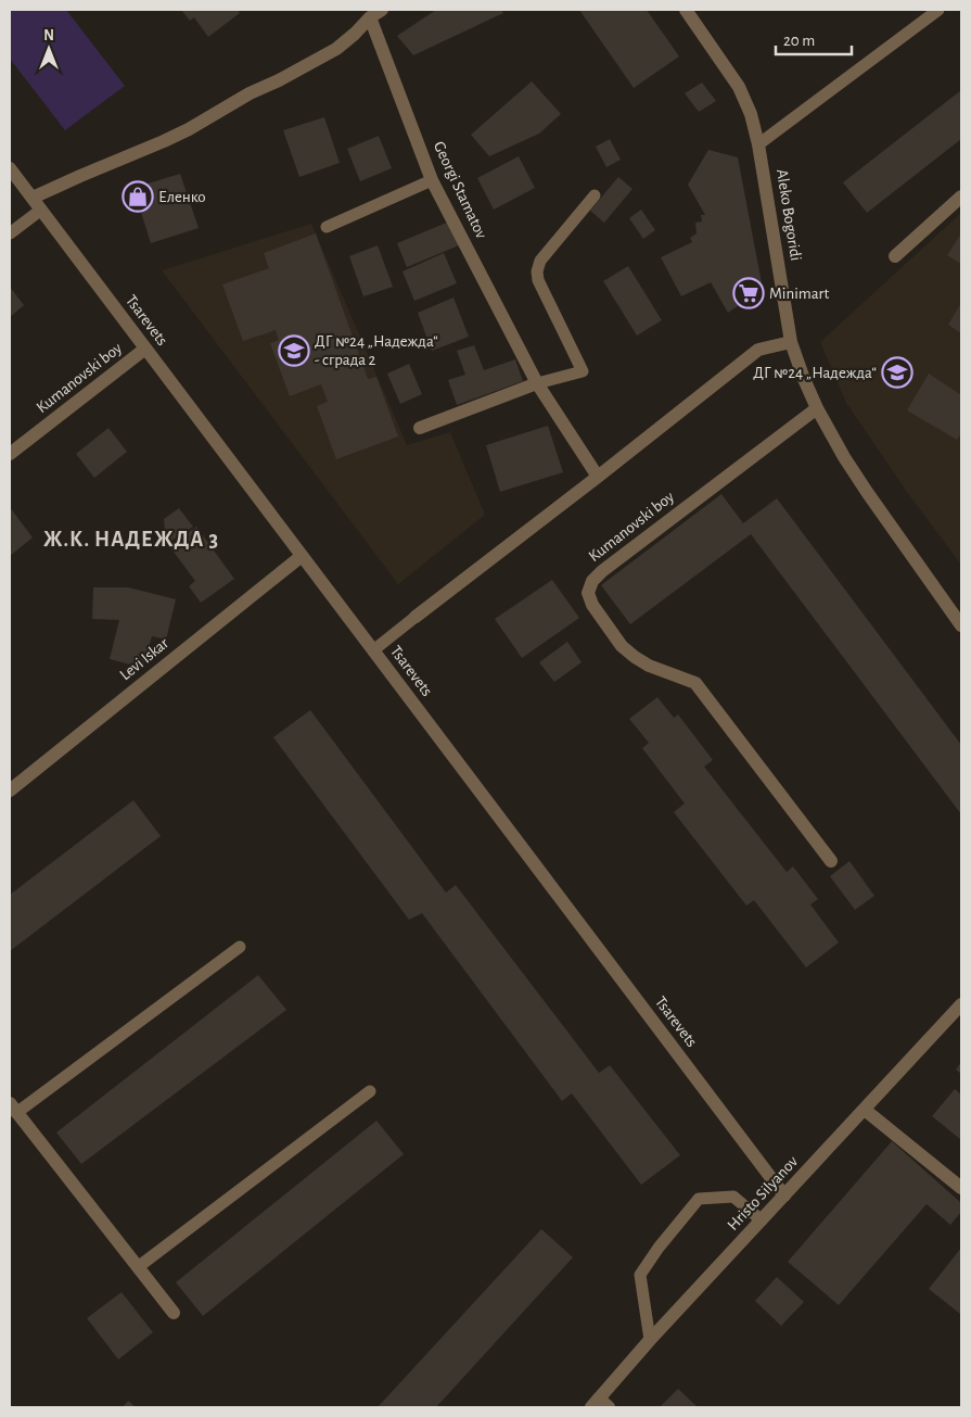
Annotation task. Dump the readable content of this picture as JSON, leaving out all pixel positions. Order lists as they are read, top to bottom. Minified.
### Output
{"streets":{"street":["Georgi Stamatov","Aleko Bogoridi","Tsarevets","Kumanovski boy","Levi Iskar","Hristo Silyanov"]},"crossings":[["Aleko Bogoridi","Kumanovski boy"],["Tsarevets","Kumanovski boy"],["Tsarevets","Levi Iskar"],["Tsarevets","Hristo Silyanov"]],"districts":["Ж.К. НАДЕЖДА 3"],"places":{"shop":["Еленко"],"supermarket":["Minimart"],"school or university":["ДГ №24 „Надежда“ - сграда 2","ДГ №24 „Надежда“"]},"scale_bar":"20 m","north":"top"}
